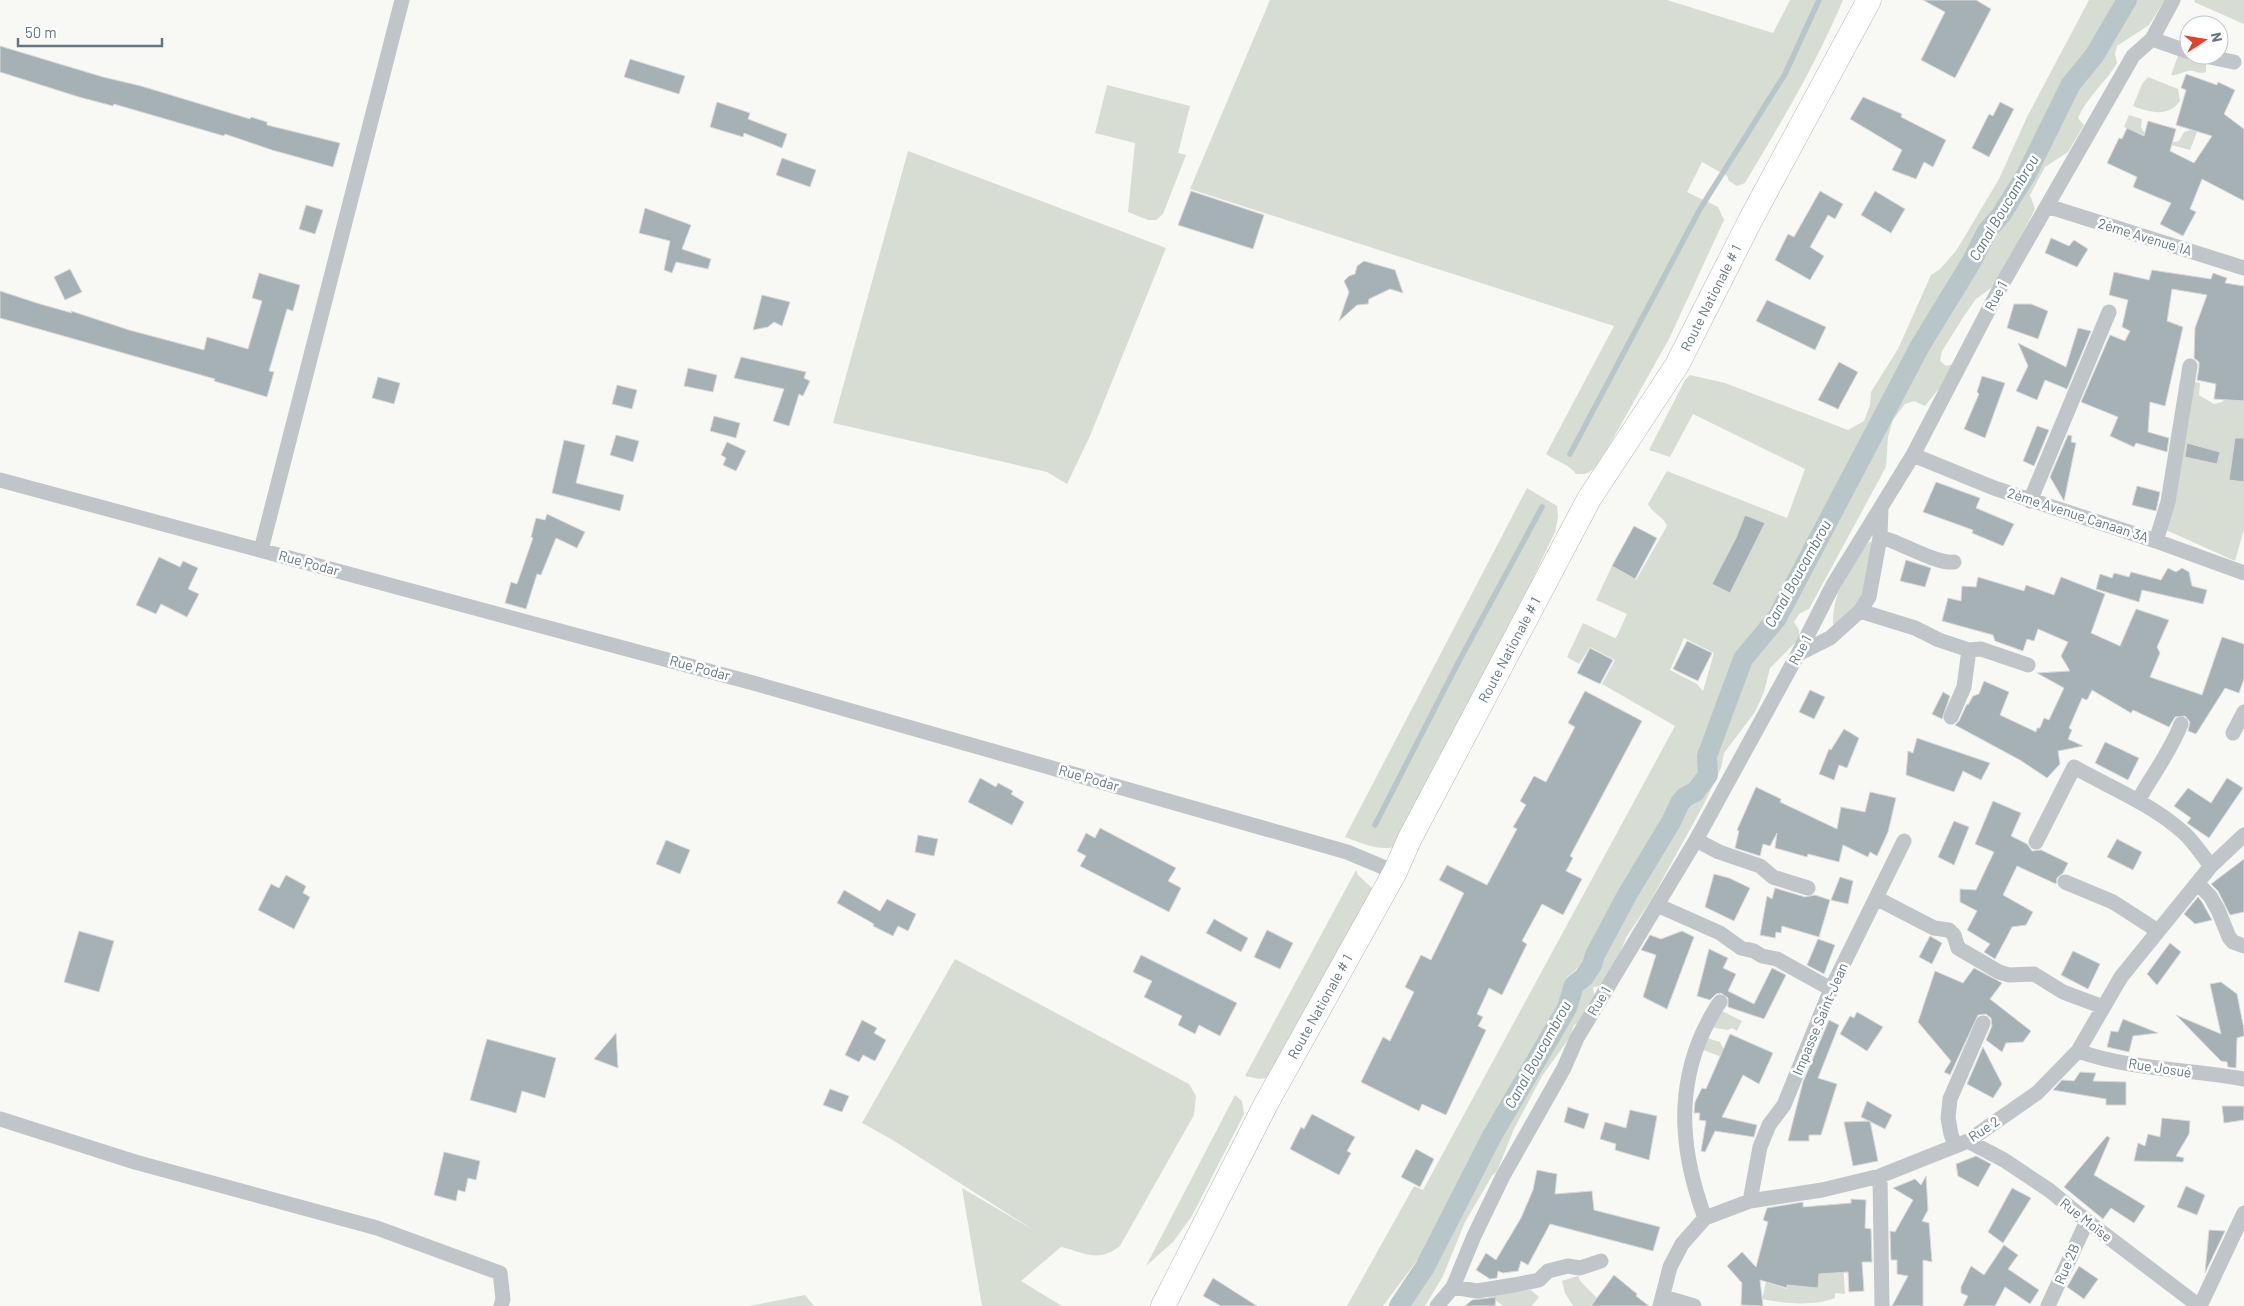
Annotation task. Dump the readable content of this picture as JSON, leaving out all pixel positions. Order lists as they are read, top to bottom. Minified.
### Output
{"streets":{"main road":["Route Nationale # 1"],"street":["2ème Avenue 1A","Rue 1","2ème Avenue Canaan 3A","Rue Podar","Impasse Saint-Jean","Rue Josué","Rue 2","Rue Moïse","Rue 2B"]},"crossings":[["2ème Avenue 1A","Rue 1"],["Rue 1","2ème Avenue Canaan 3A"],["Route Nationale # 1","Rue Podar"],["Impasse Saint-Jean","Rue 2"],["Rue Josué","Rue 2"],["Rue 2","Rue Moïse"],["Rue Moïse","Rue 2B"]],"water":["Canal Boucambrou"],"scale_bar":"50 m","north":"right"}
